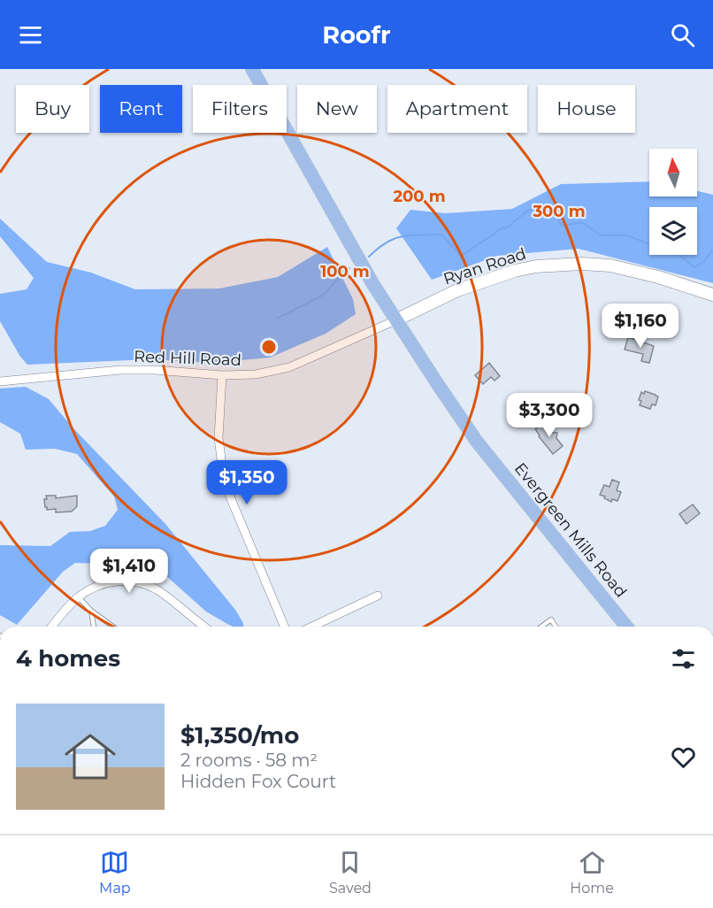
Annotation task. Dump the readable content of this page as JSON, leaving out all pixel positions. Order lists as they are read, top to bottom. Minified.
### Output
{"streets":{"main road":["Ryan Road","Evergreen Mills Road"],"street":["Red Hill Road"]},"crossings":[["Ryan Road","Red Hill Road"],["Ryan Road","Evergreen Mills Road"],["Red Hill Road","Evergreen Mills Road"]],"north":"top","page":{"header":"Roofr","chip":["Buy","Rent","Filters","New","Apartment","House"],"price":["$1,160","$3,300","$1,350","$1,410"],"heading":"4 homes","list":[{"name":"$1,350/mo","note":"2 rooms · 58 m² · Hidden Fox Court"}],"tabs":["Map","Saved","Home"]},"rings":["200 m","300 m","100 m"]}
